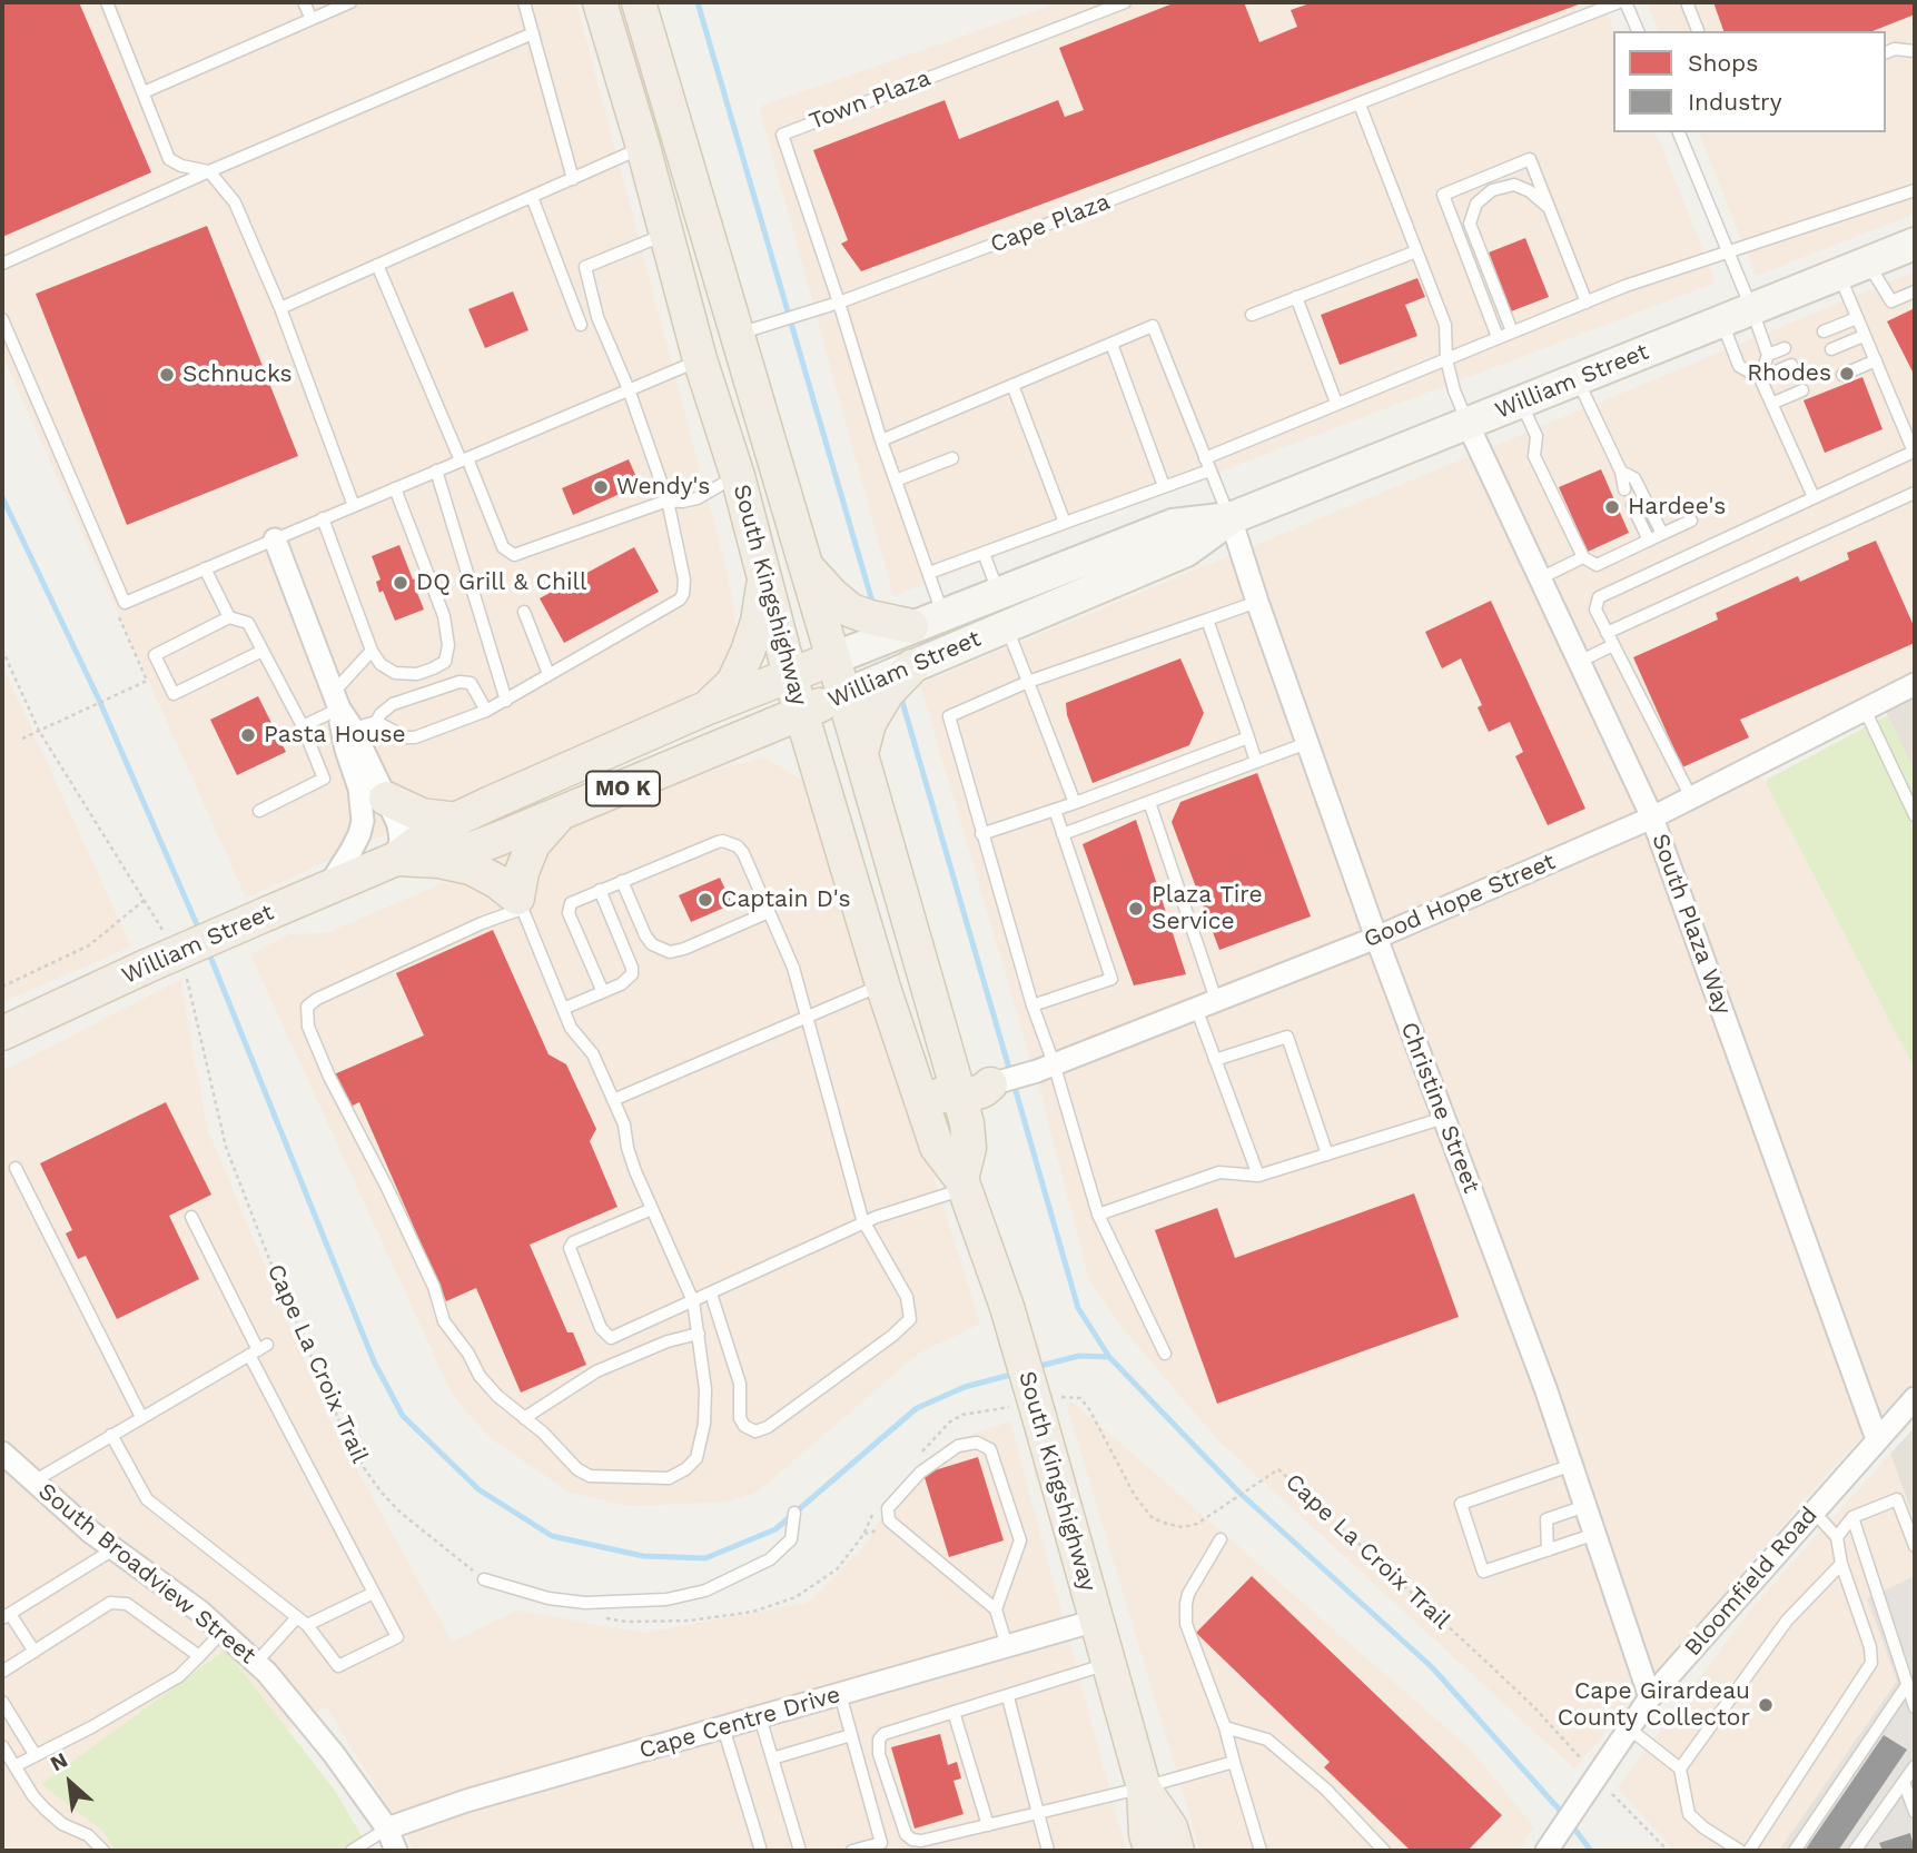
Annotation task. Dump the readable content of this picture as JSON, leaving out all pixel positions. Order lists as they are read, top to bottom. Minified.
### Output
{"streets":{"main road":["William Street","South Kingshighway","MO K"],"street":["Good Hope Street","South Plaza Way","Christine Street","South Broadview Street","Bloomfield Road","Cape Centre Drive"],"lane":["Town Plaza","Cape Plaza"],"path":["Cape La Croix Trail"]},"crossings":[["Town Plaza","Cape Plaza"],["Cape Plaza","South Kingshighway"],["William Street","South Kingshighway"],["William Street","South Plaza Way"],["William Street","Christine Street"],["South Kingshighway","Cape La Croix Trail"],["South Kingshighway","Cape Centre Drive"],["Good Hope Street","South Plaza Way"],["Good Hope Street","Christine Street"],["South Plaza Way","Bloomfield Road"],["Christine Street","Bloomfield Road"],["South Broadview Street","Cape Centre Drive"]],"places":["Rhodes","Schnucks","Wendy's","Hardee's","DQ Grill & Chill","Pasta House","Captain D's","Plaza Tire Service","Cape Girardeau County Collector"],"legend":["Shops","Industry"],"north":"top left"}
